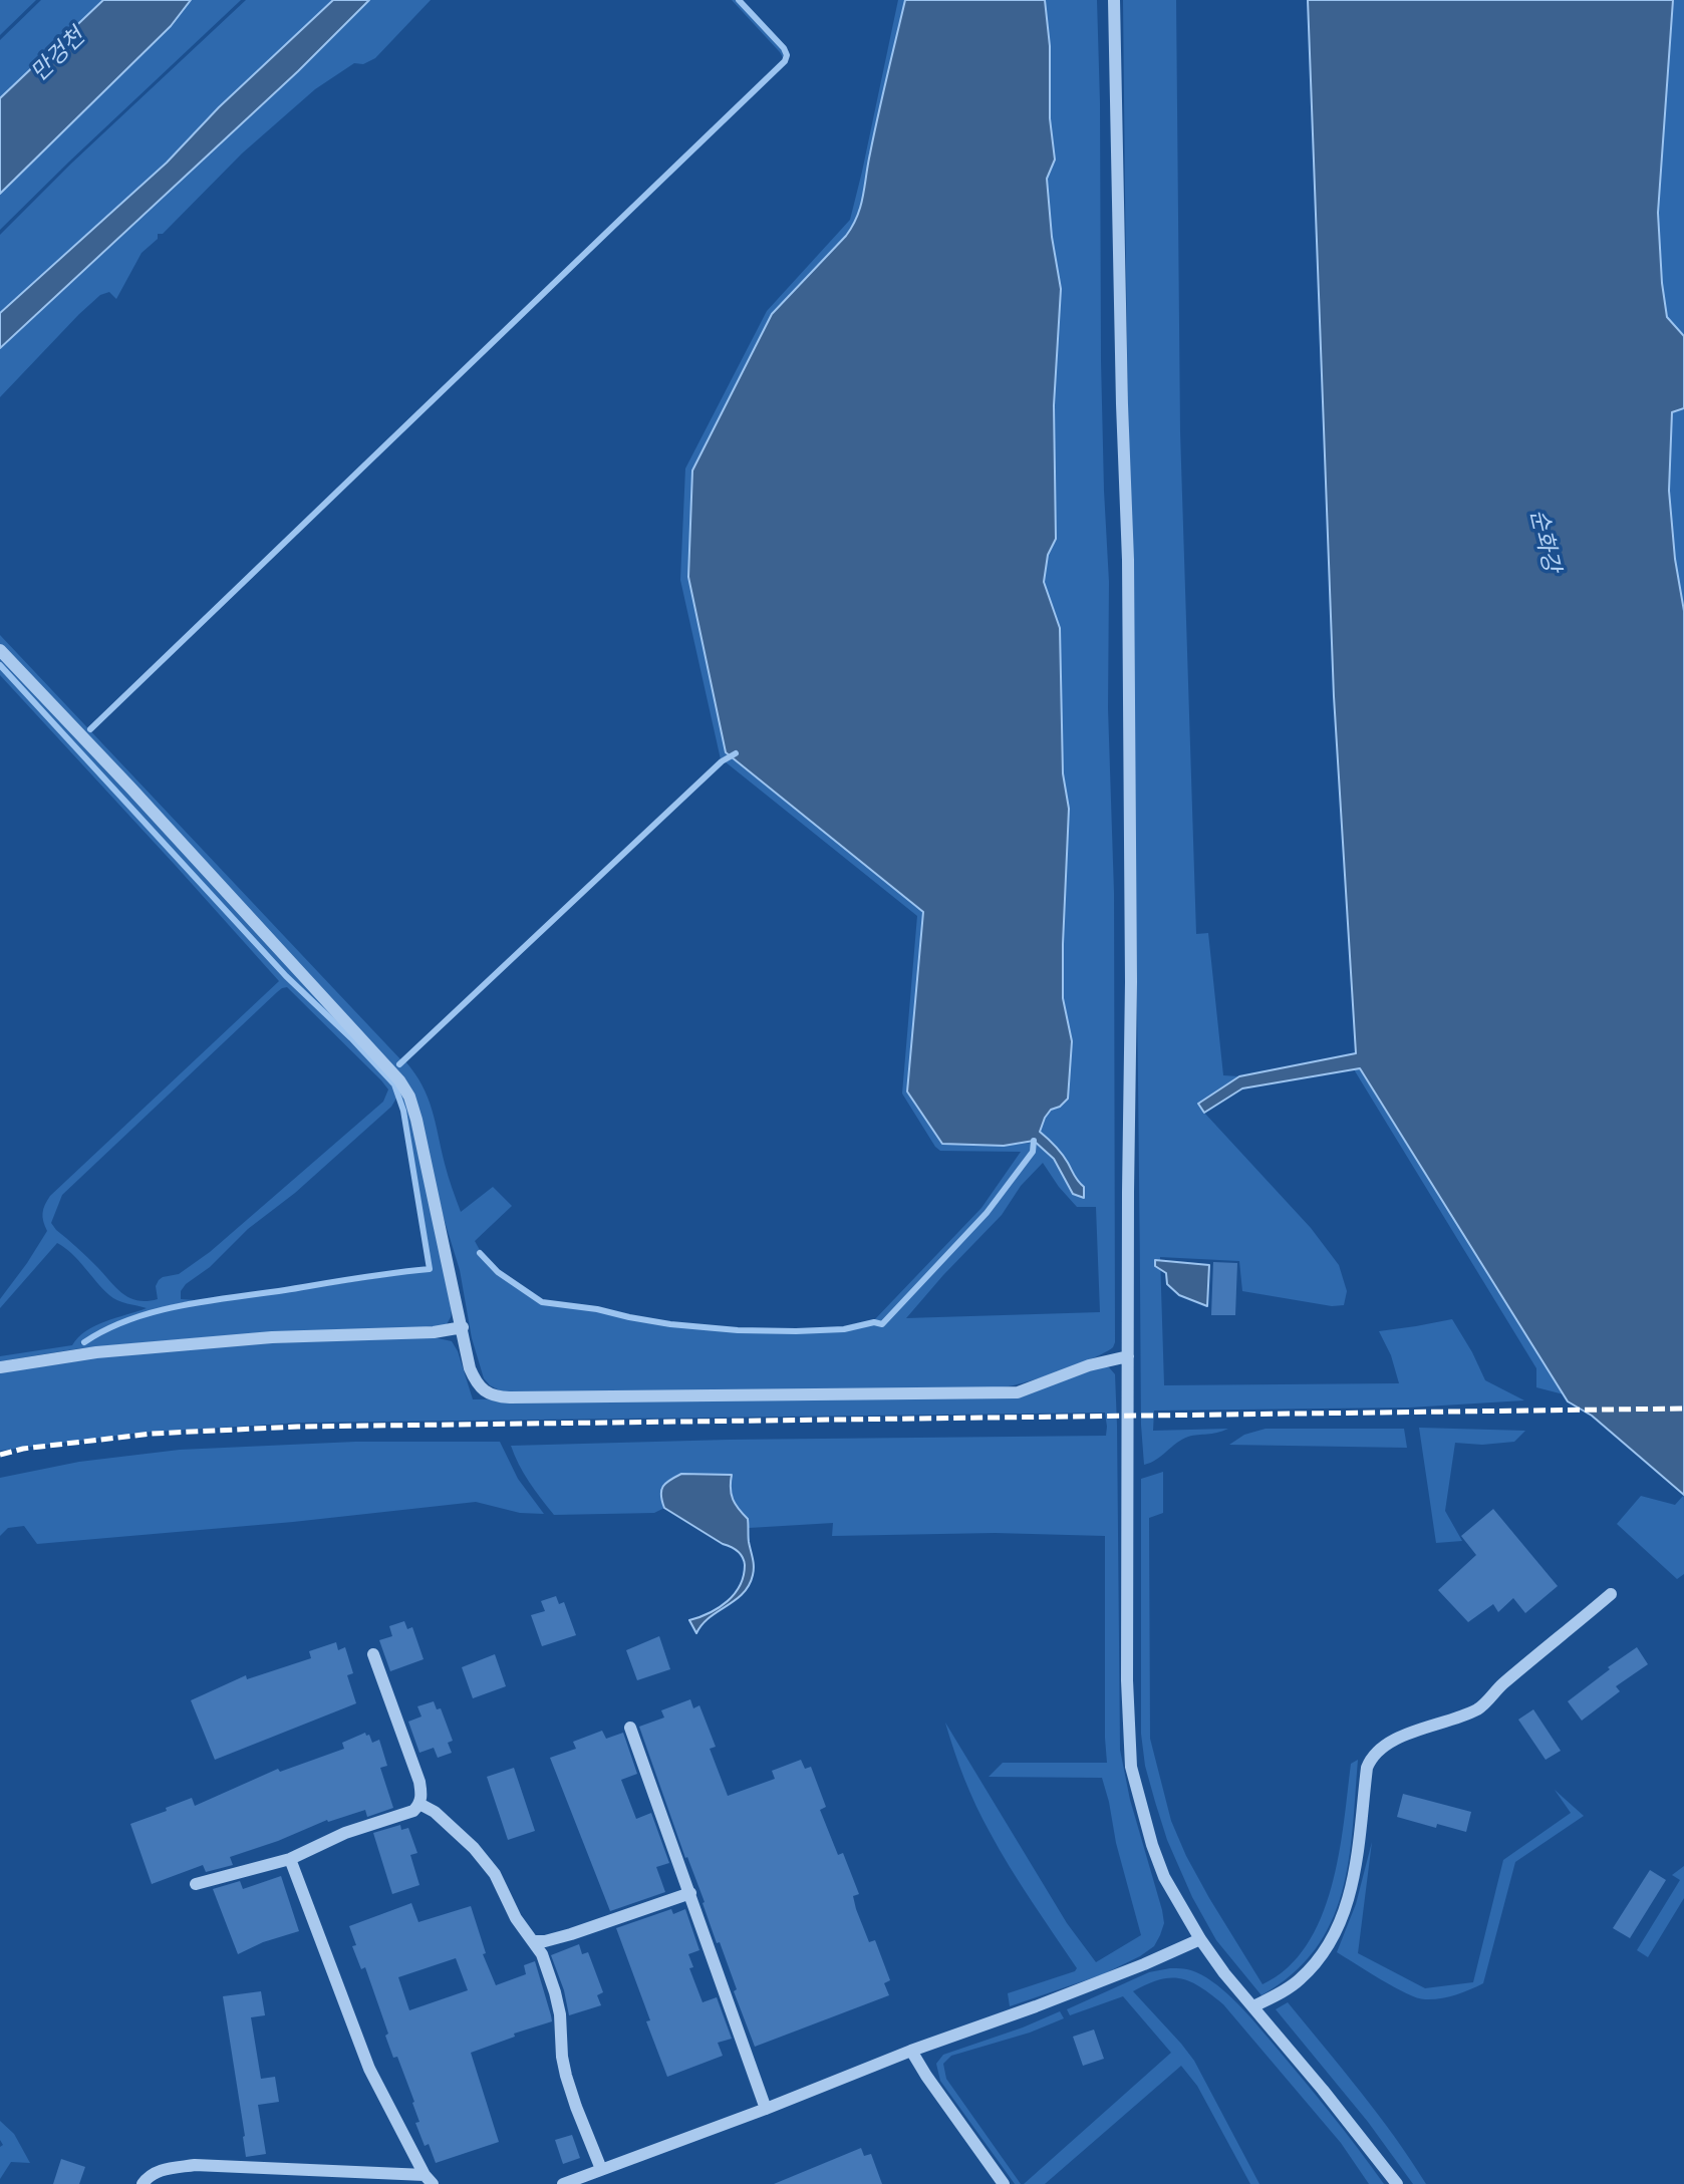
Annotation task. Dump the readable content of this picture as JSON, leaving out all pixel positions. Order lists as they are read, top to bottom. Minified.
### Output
{"water":["만겅천","순화강"]}
